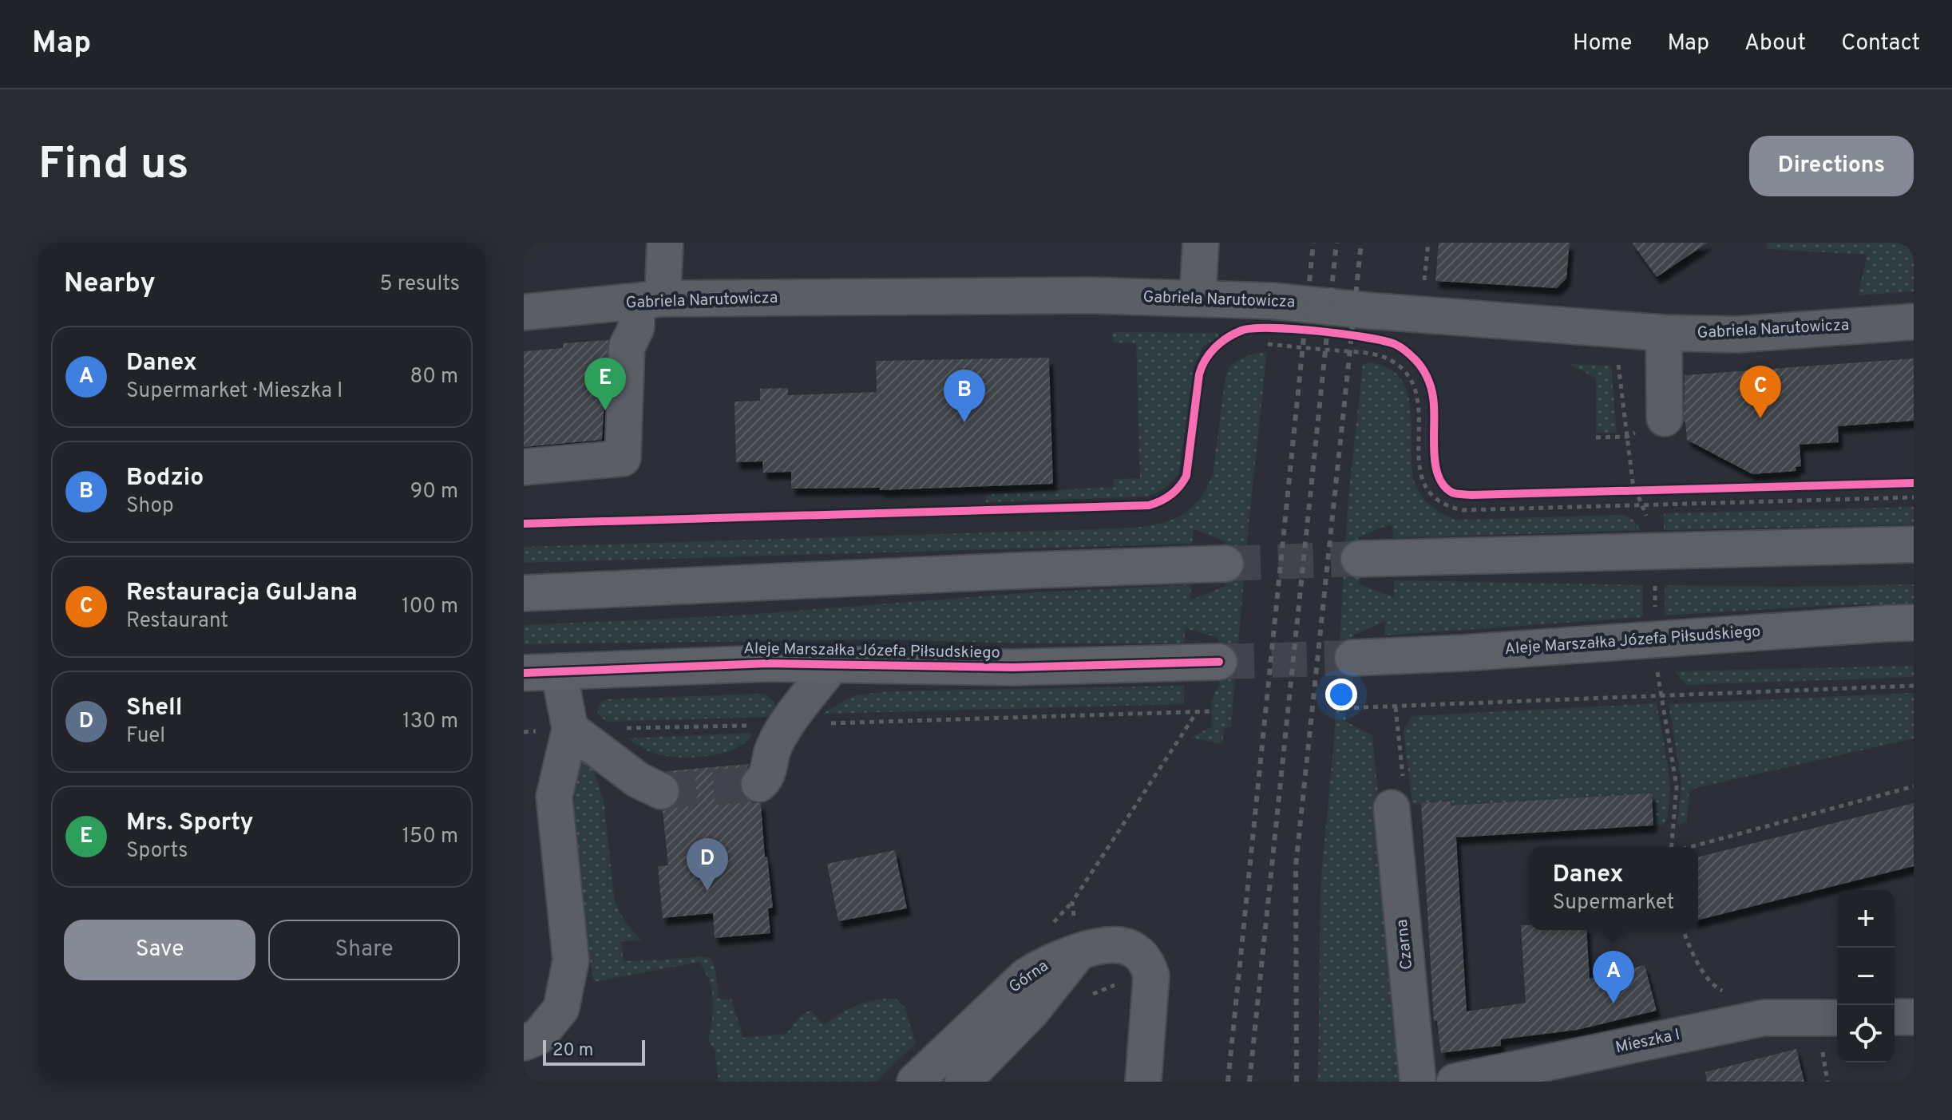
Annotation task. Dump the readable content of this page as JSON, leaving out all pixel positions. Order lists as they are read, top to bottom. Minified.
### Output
{"streets":{"main road":["Aleje Marszałka Józefa Piłsudskiego"],"street":["Gabriela Narutowicza","Czarna","Górna","Mieszka I"]},"scale_bar":"20 m","page":{"header":"Map","nav":["Home","Map","About","Contact"],"buttons":["Directions",["Save","Share"]],"title":"Find us","heading":["Nearby","5 results"],"list":[{"mark":"A","name":"Danex","note":"Supermarket · Mieszka I","value":"80 m"},{"mark":"B","name":"Bodzio","note":"Shop","value":"90 m"},{"mark":"C","name":"Restauracja GulJana","note":"Restaurant","value":"100 m"},{"mark":"D","name":"Shell","note":"Fuel","value":"130 m"},{"mark":"E","name":"Mrs. Sporty","note":"Sports","value":"150 m"}],"pins":["E","C","B","D","A"],"popup":["Danex","Supermarket"],"map_buttons":["+","−"],"scale":"20 m"}}
